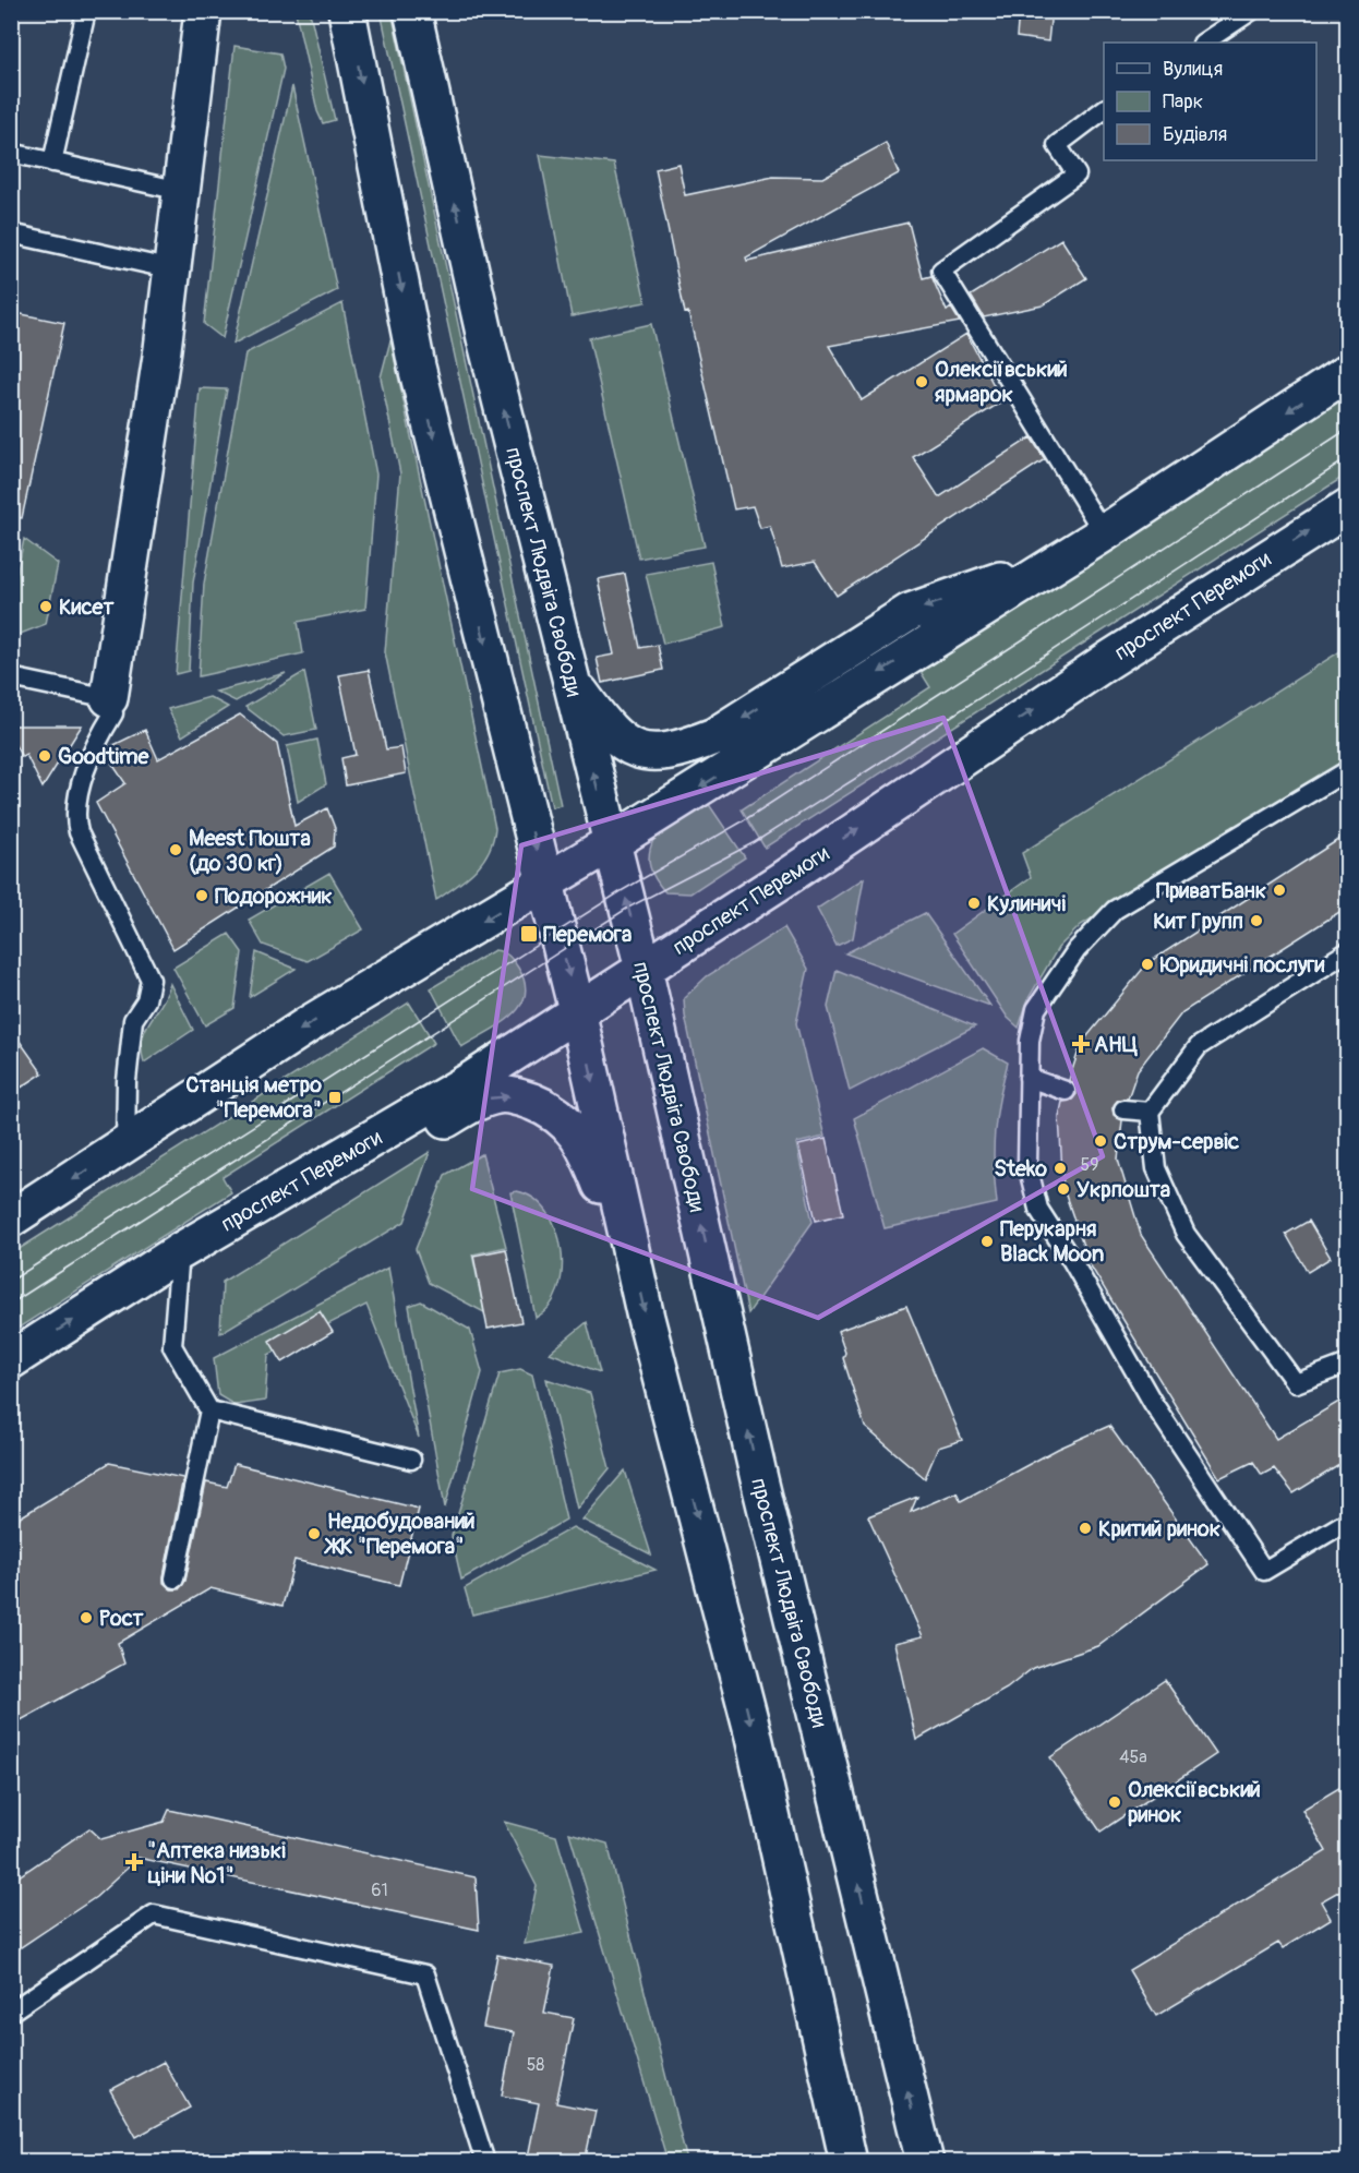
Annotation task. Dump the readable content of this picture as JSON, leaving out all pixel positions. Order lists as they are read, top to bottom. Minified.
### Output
{"streets":{"main road":["проспект Людвіга Свободи","проспект Перемоги"]},"crossings":[["проспект Людвіга Свободи","проспект Перемоги"]],"places":{"other":["Олексіївський ярмарок","Кисет","Goodtime","Meest Пошта (до 30 кг)","ПриватБанк","Подорожник","Кулиничі","Кит Групп","Юридичні послуги","Струм-сервіс","Steko","Укрпошта","Перукарня Black Moon","Критий ринок","Недобудований ЖК \"Перемога\"","Рост","Олексіївський ринок"],"transit":["Перемога","Станція метро \"Перемога\""],"health":["АНЦ","\"Аптека низькі ціни №1\""]},"house_numbers":["59","45а","61","58"],"legend":["Вулиця","Парк","Будівля"]}
